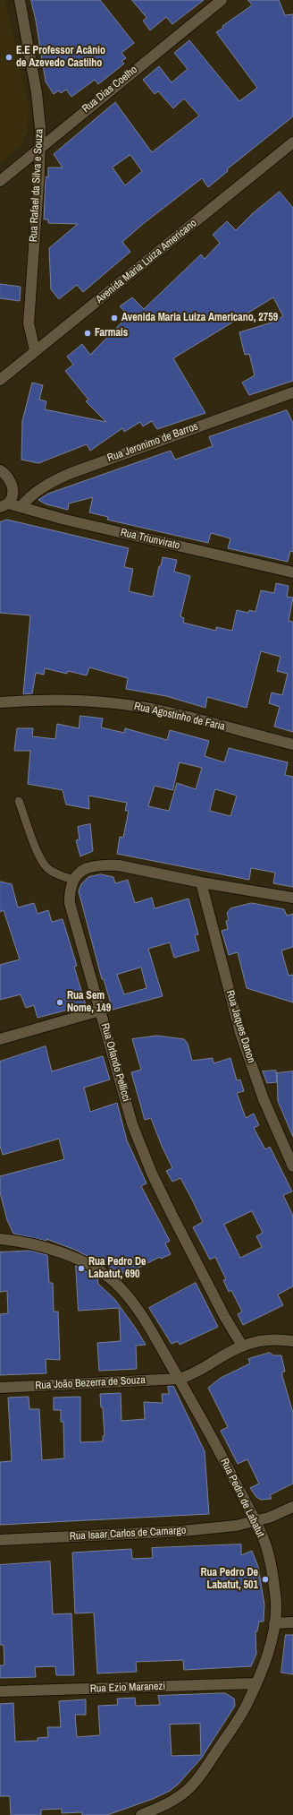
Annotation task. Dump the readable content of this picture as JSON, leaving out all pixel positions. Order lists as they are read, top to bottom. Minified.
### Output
{"streets":{"street":["Rua Dias Coelho","Rua Rafael da Silva e Souza","Avenida Maria Luiza Americano","Rua Jeronimo de Barros","Rua Triunvirato","Rua Agostinho de Faria","Rua Jaques Danon","Rua Orlando Pellicci","Rua João Bezerra de Souza","Rua Pedro de Labatut","Rua Isaar Carlos de Camargo","Rua Ezio Maranezi"]},"crossings":[["Rua Dias Coelho","Rua Rafael da Silva e Souza"],["Rua Rafael da Silva e Souza","Avenida Maria Luiza Americano"],["Rua Jeronimo de Barros","Rua Triunvirato"],["Rua Orlando Pellicci","Rua João Bezerra de Souza"],["Rua João Bezerra de Souza","Rua Pedro de Labatut"],["Rua Pedro de Labatut","Rua Isaar Carlos de Camargo"],["Rua Pedro de Labatut","Rua Ezio Maranezi"]],"places":["E.E Professor Acânio de Azevedo Castilho","Avenida Maria Luiza Americano, 2759","Farmais","Rua Sem Nome, 149","Rua Pedro De Labatut, 690","Rua Pedro De Labatut, 501"]}
